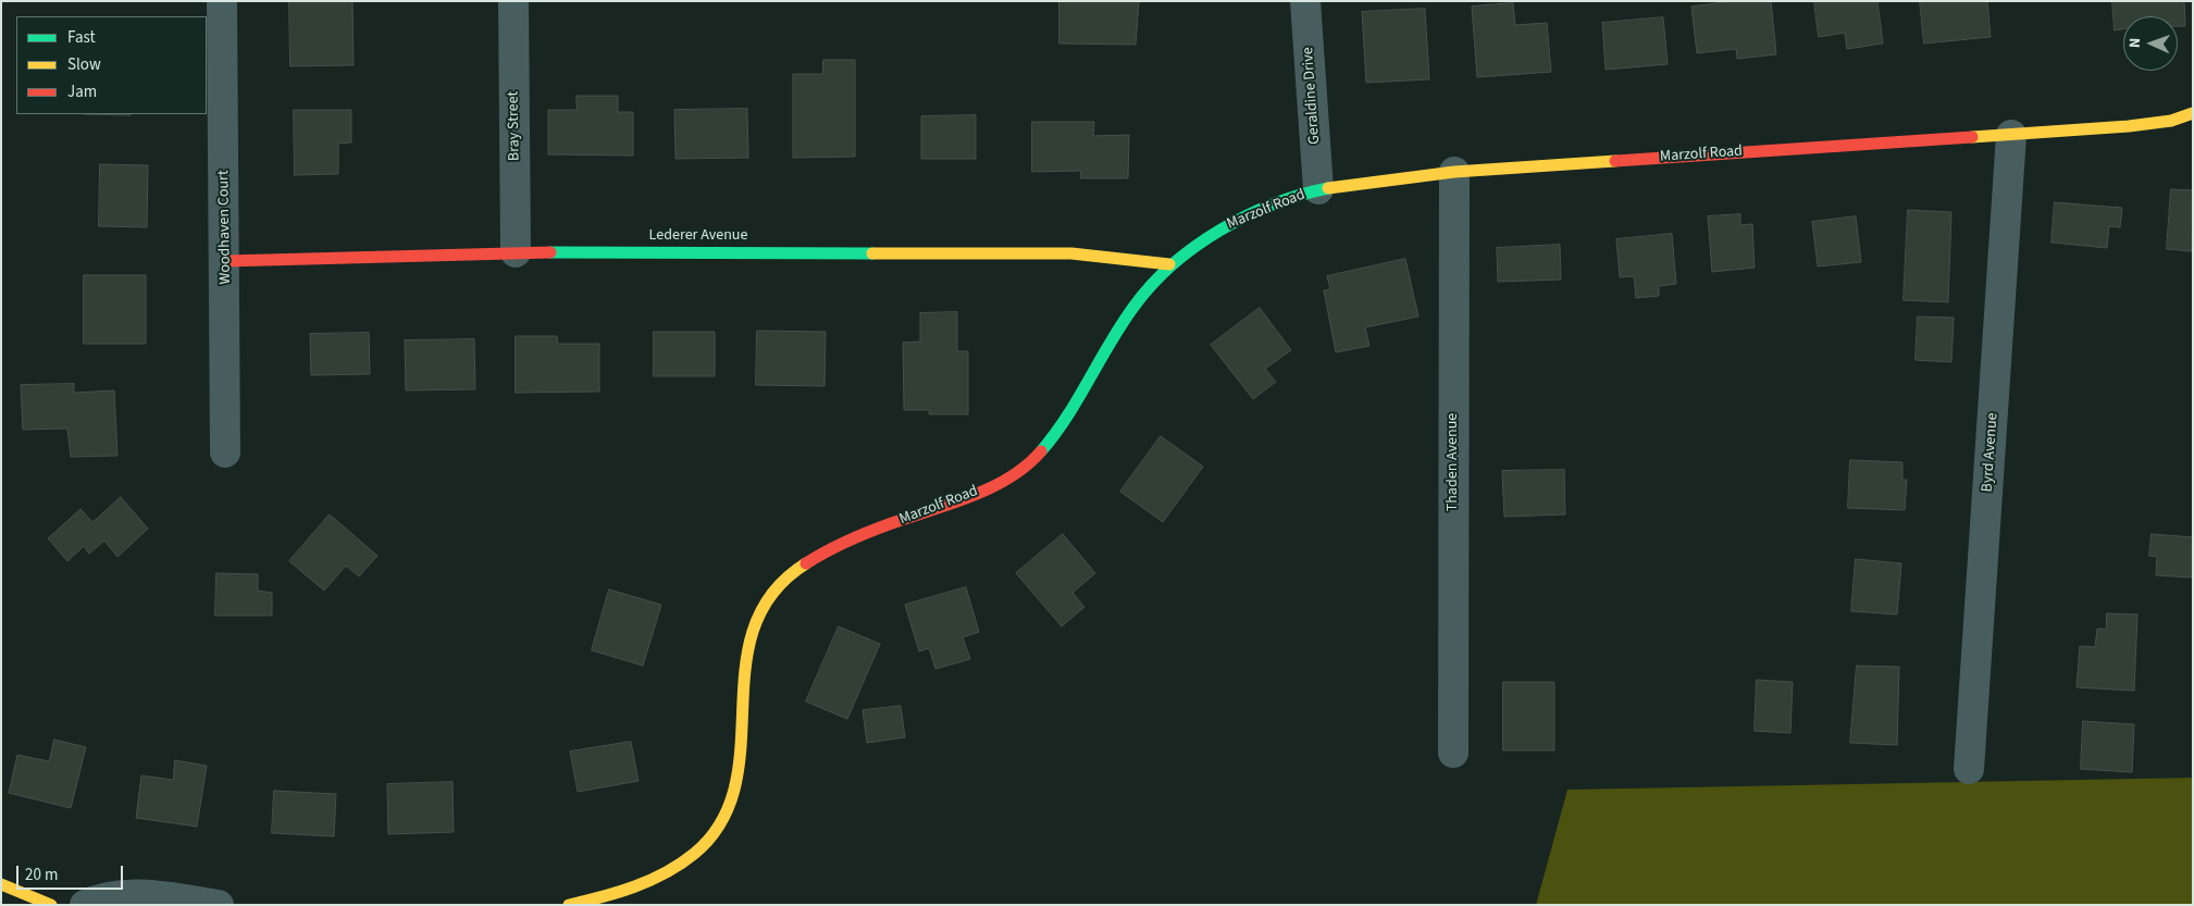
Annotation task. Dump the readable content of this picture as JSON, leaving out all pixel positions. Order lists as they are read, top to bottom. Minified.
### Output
{"streets":{"street":["Geraldine Drive","Bray Street","Marzolf Road","Woodhaven Court","Lederer Avenue","Byrd Avenue","Thaden Avenue"]},"crossings":[["Geraldine Drive","Marzolf Road"],["Bray Street","Lederer Avenue"],["Marzolf Road","Lederer Avenue"],["Marzolf Road","Byrd Avenue"],["Marzolf Road","Thaden Avenue"],["Woodhaven Court","Lederer Avenue"]],"legend":["Fast","Slow","Jam"],"scale_bar":"20 m","north":"left"}
